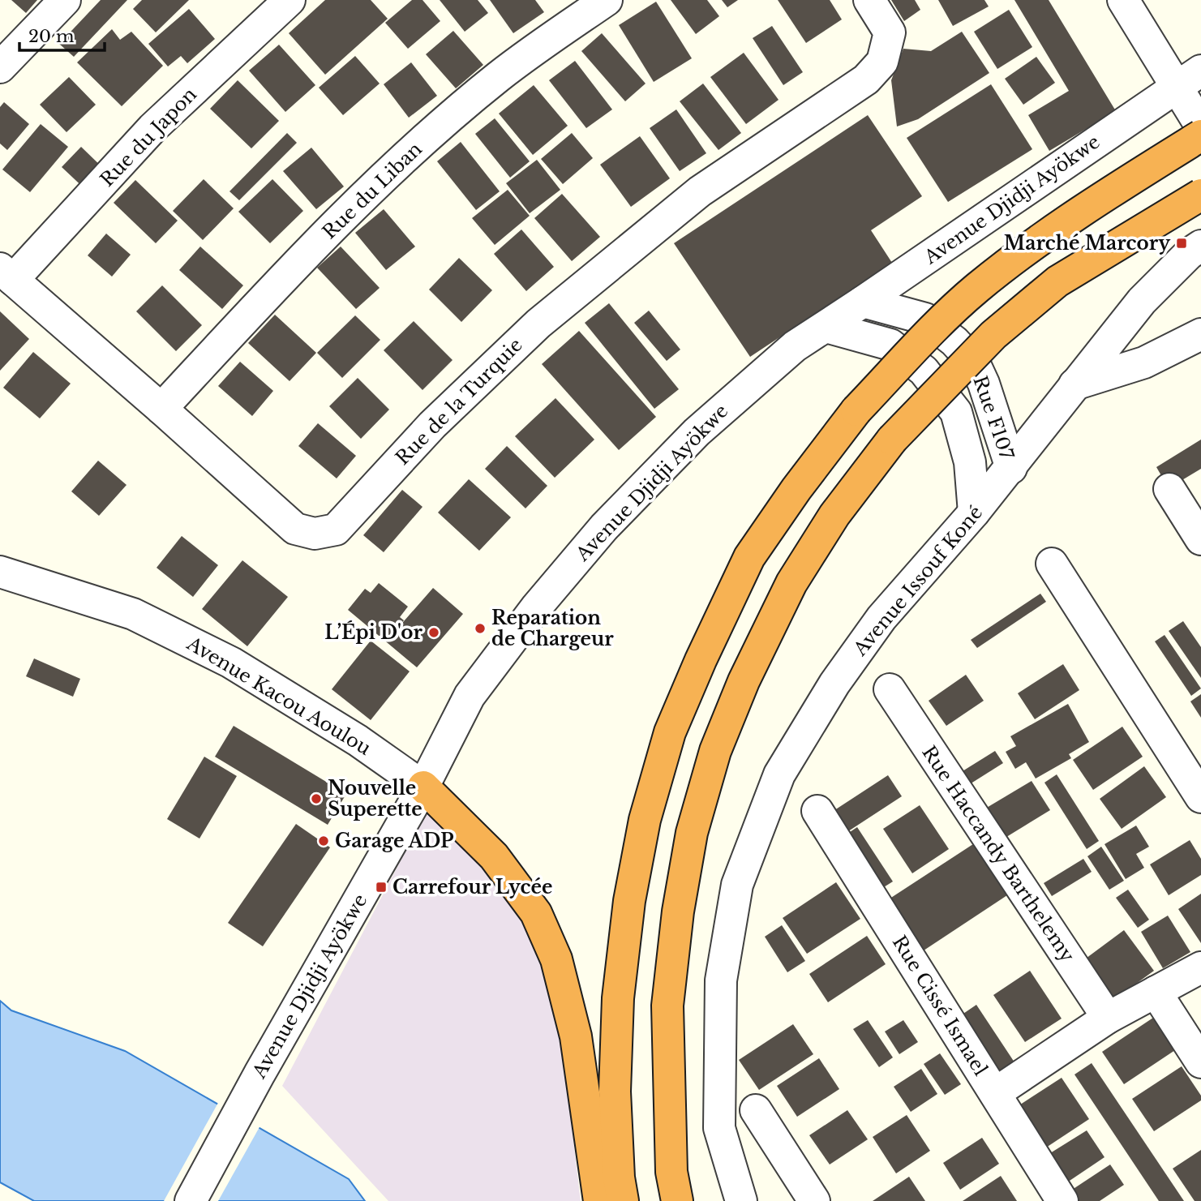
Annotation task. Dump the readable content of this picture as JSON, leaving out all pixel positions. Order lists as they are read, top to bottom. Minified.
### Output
{"streets":{"street":["Rue du Japon","Rue du Liban","Avenue Djidji Ayökwe","Rue de la Turquie","Rue F107","Avenue Issouf Koné","Avenue Kacou Aoulou","Rue Haccandy Barthelemy","Rue Cissé Ismael"]},"crossings":[["Rue du Japon","Rue de la Turquie"],["Rue du Liban","Rue de la Turquie"],["Avenue Djidji Ayökwe","Rue F107"],["Avenue Djidji Ayökwe","Avenue Kacou Aoulou"],["Rue F107","Avenue Issouf Koné"]],"places":{"transit":["Marché Marcory","Carrefour Lycée"],"other":["Reparation de Chargeur","L’Épi D'or","Nouvelle Superette","Garage ADP"]},"scale_bar":"20 m"}
